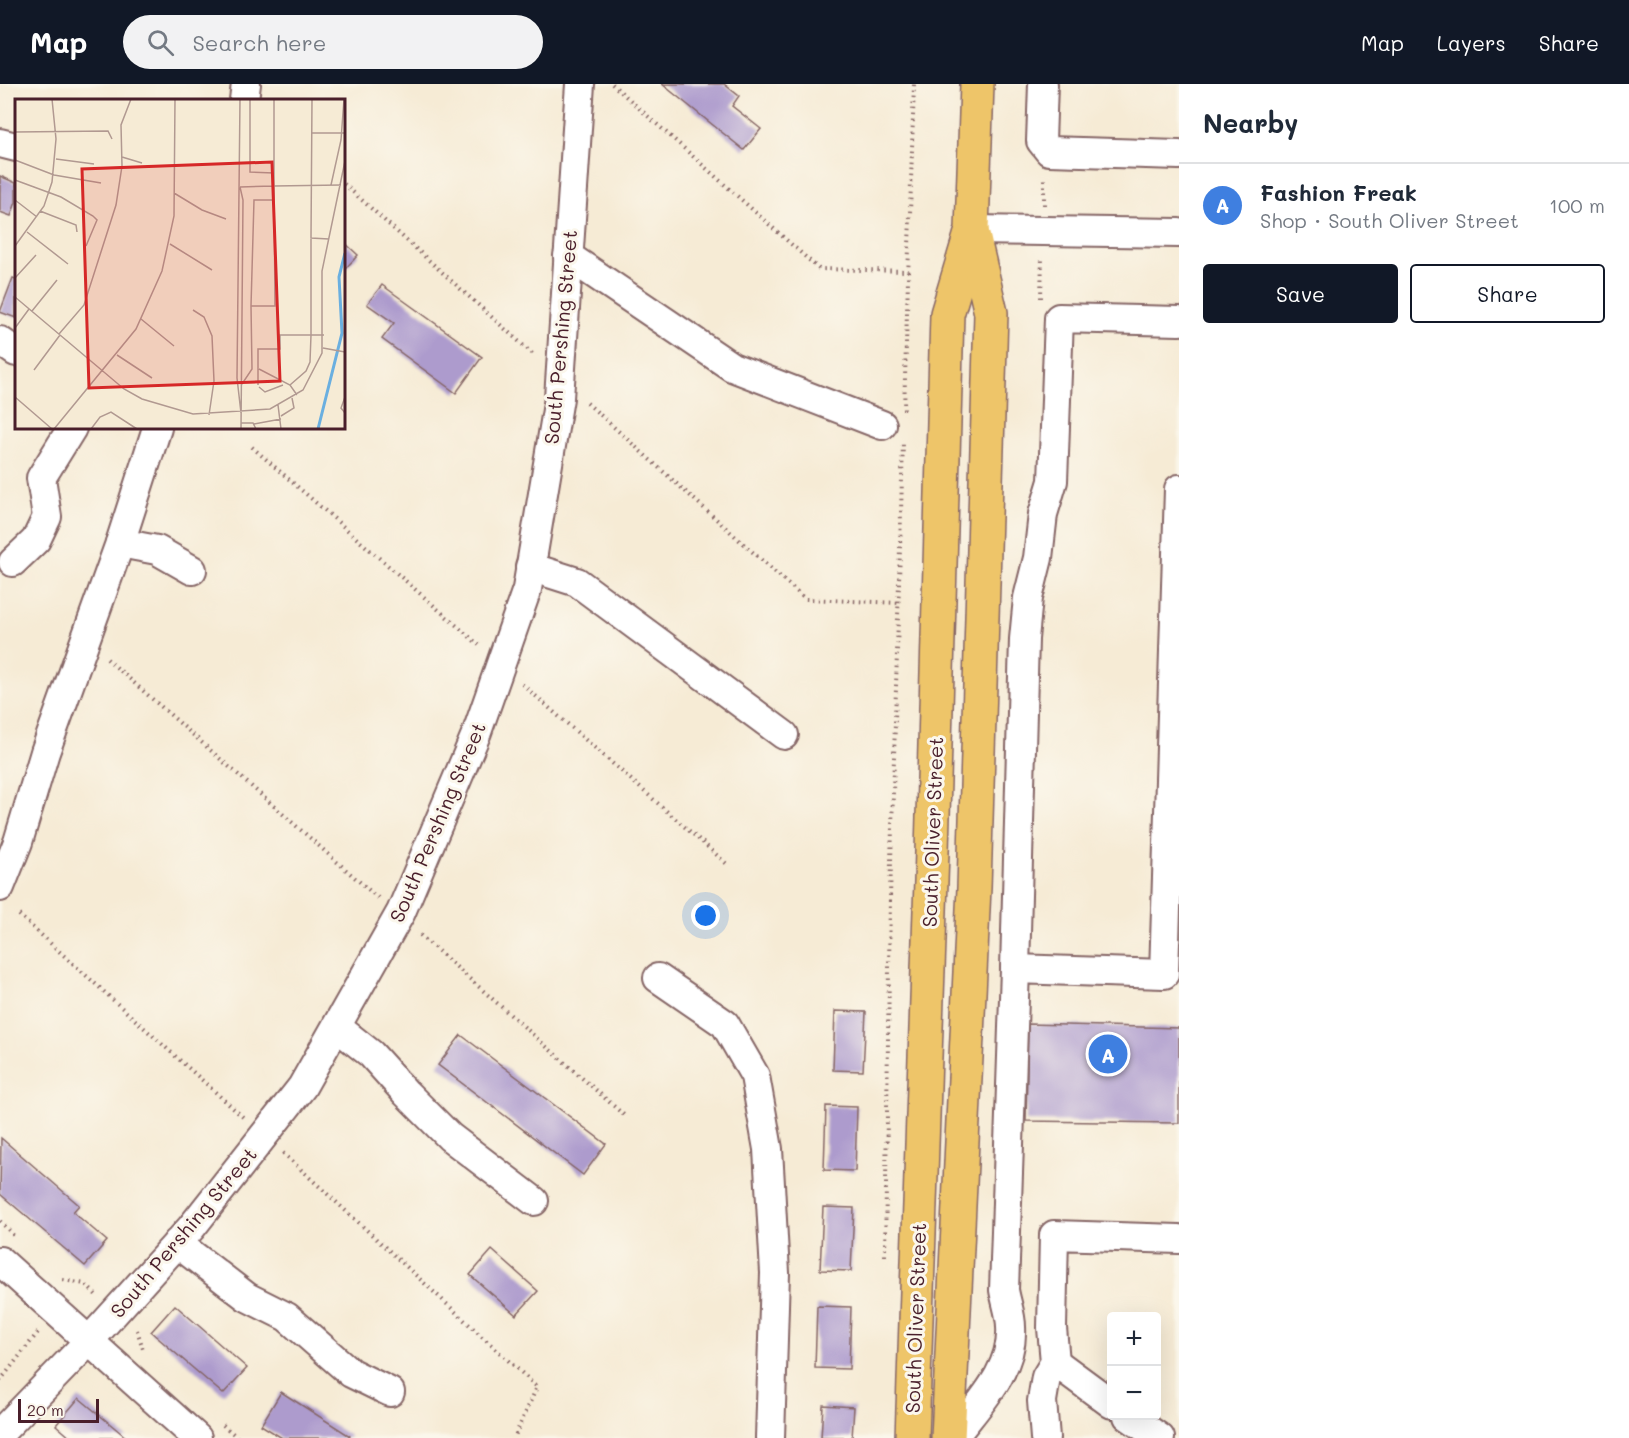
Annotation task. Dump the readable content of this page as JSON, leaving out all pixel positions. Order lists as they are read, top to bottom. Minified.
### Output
{"streets":{"main road":["South Oliver Street"],"street":["South Pershing Street"]},"scale_bar":"20 m","page":{"header":"Map","search":"Search here","nav":["Map","Layers","Share"],"heading":"Nearby","list":[{"mark":"A","name":"Fashion Freak","note":"Shop · South Oliver Street","value":"100 m"}],"buttons":["Save","Share"],"pins":"A","map_buttons":["+","−"],"scale":"20 m"}}
